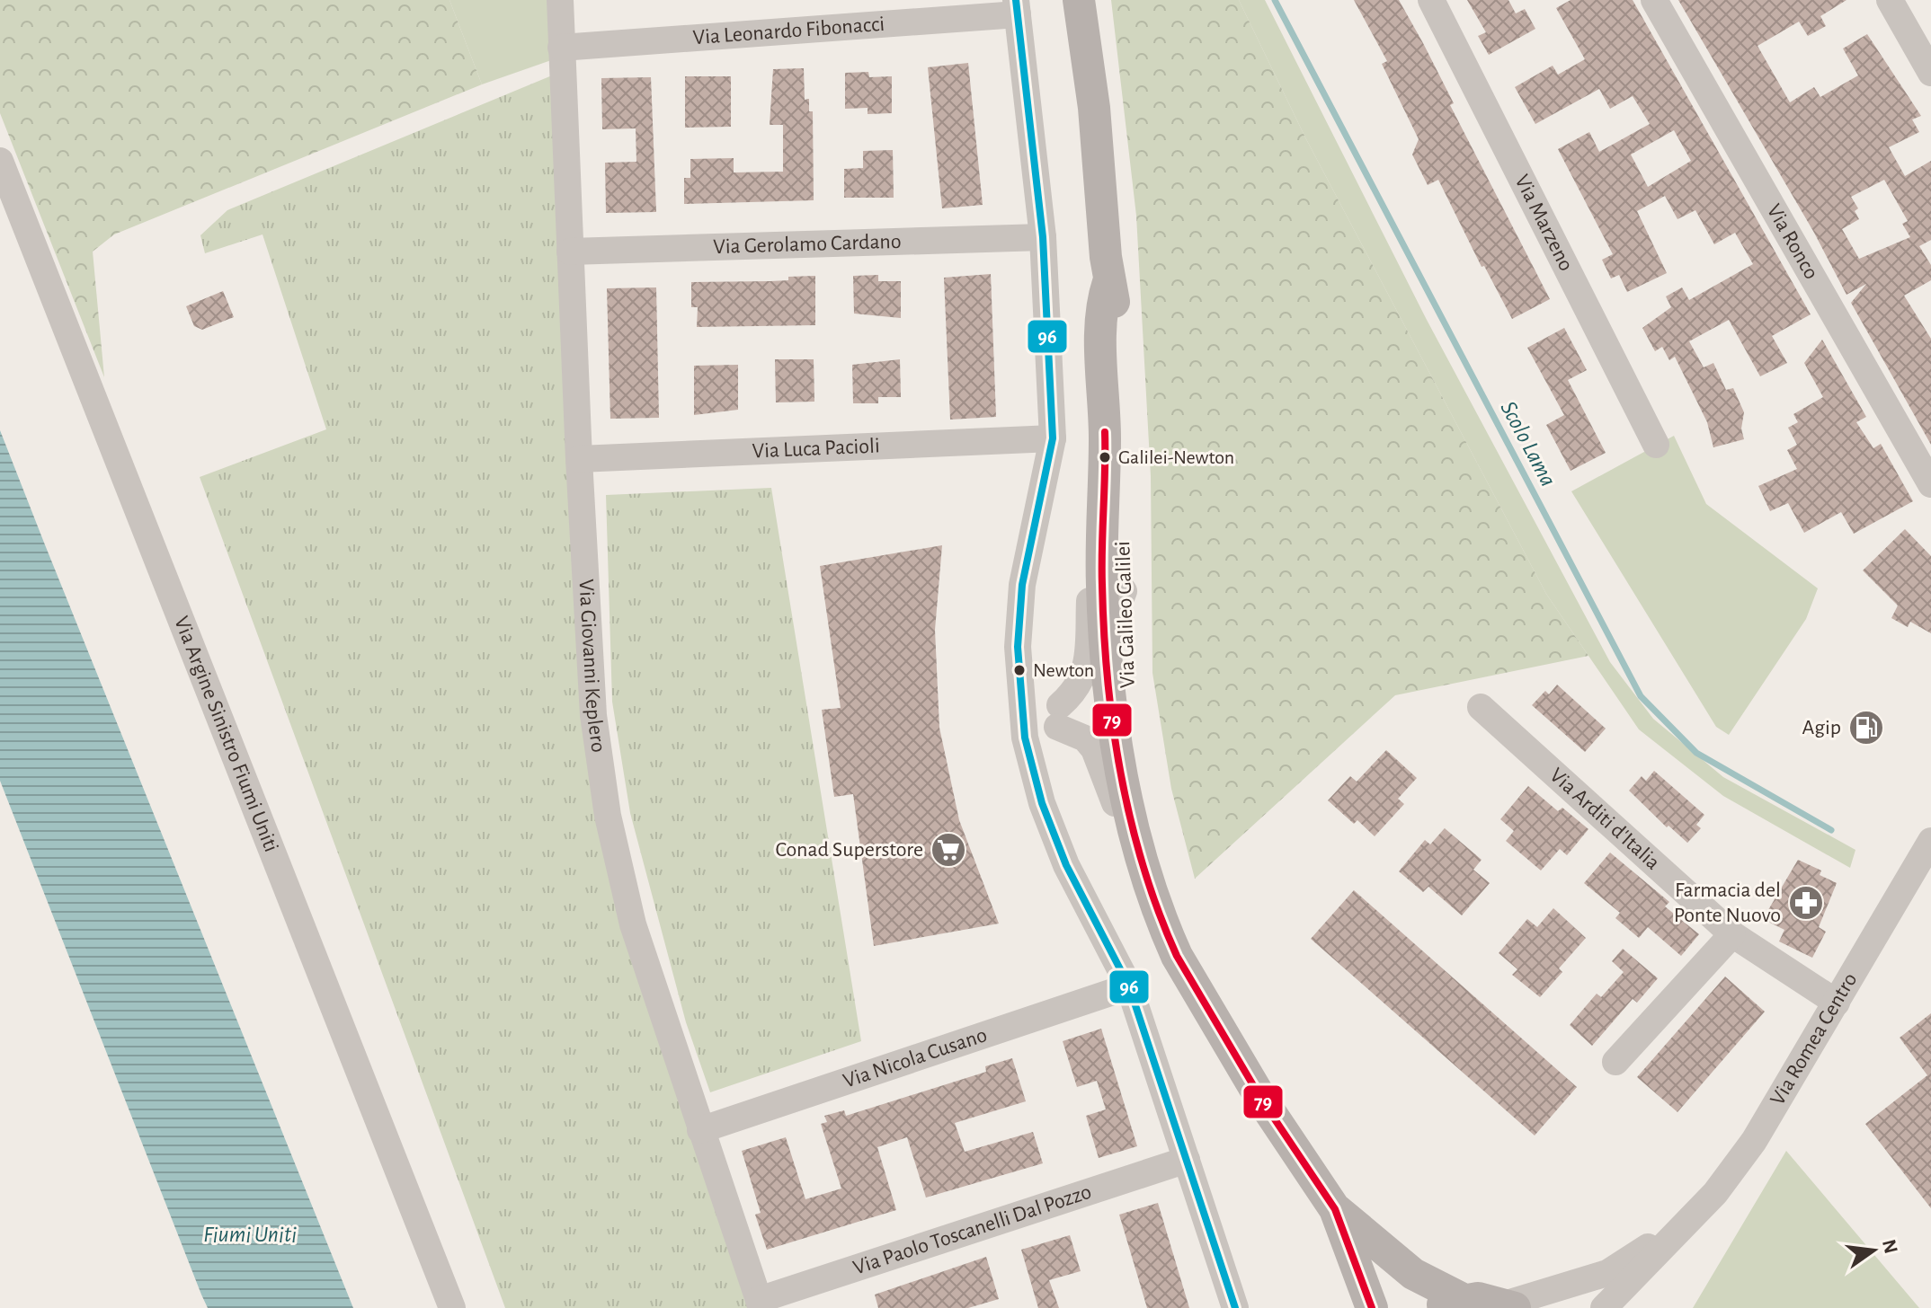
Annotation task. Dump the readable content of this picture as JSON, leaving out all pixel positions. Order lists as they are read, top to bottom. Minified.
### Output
{"streets":{"main road":["Via Galileo Galilei"],"street":["Via Leonardo Fibonacci","Via Marzeno","Via Ronco","Via Gerolamo Cardano","Via Luca Pacioli","Via Giovanni Keplero","Via Argine Sinistro Fiumi Uniti","Via Arditi d'Italia","Via Romea Centro","Via Nicola Cusano","Via Paolo Toscanelli Dal Pozzo"]},"crossings":[["Via Leonardo Fibonacci","Via Giovanni Keplero"],["Via Gerolamo Cardano","Via Giovanni Keplero"],["Via Luca Pacioli","Via Giovanni Keplero"],["Via Giovanni Keplero","Via Nicola Cusano"],["Via Giovanni Keplero","Via Paolo Toscanelli Dal Pozzo"],["Via Arditi d'Italia","Via Romea Centro"]],"water":["Scolo Lama","Fiumi Uniti"],"places":{"other":["Galilei-Newton","Newton"],"fuel station":["Agip"],"supermarket":["Conad Superstore"],"pharmacy":["Farmacia del Ponte Nuovo"]},"lines":["transit line 96","transit line 79"],"north":"right"}
